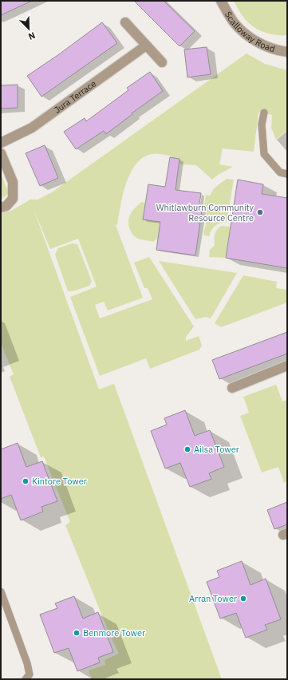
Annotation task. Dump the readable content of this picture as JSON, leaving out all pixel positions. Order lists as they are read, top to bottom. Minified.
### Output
{"streets":{"street":["Scalloway Road","Jura Terrace"]},"places":["Whitlawburn Community Resource Centre","Ailsa Tower","Kintore Tower","Arran Tower","Benmore Tower"],"north":"bottom right"}
